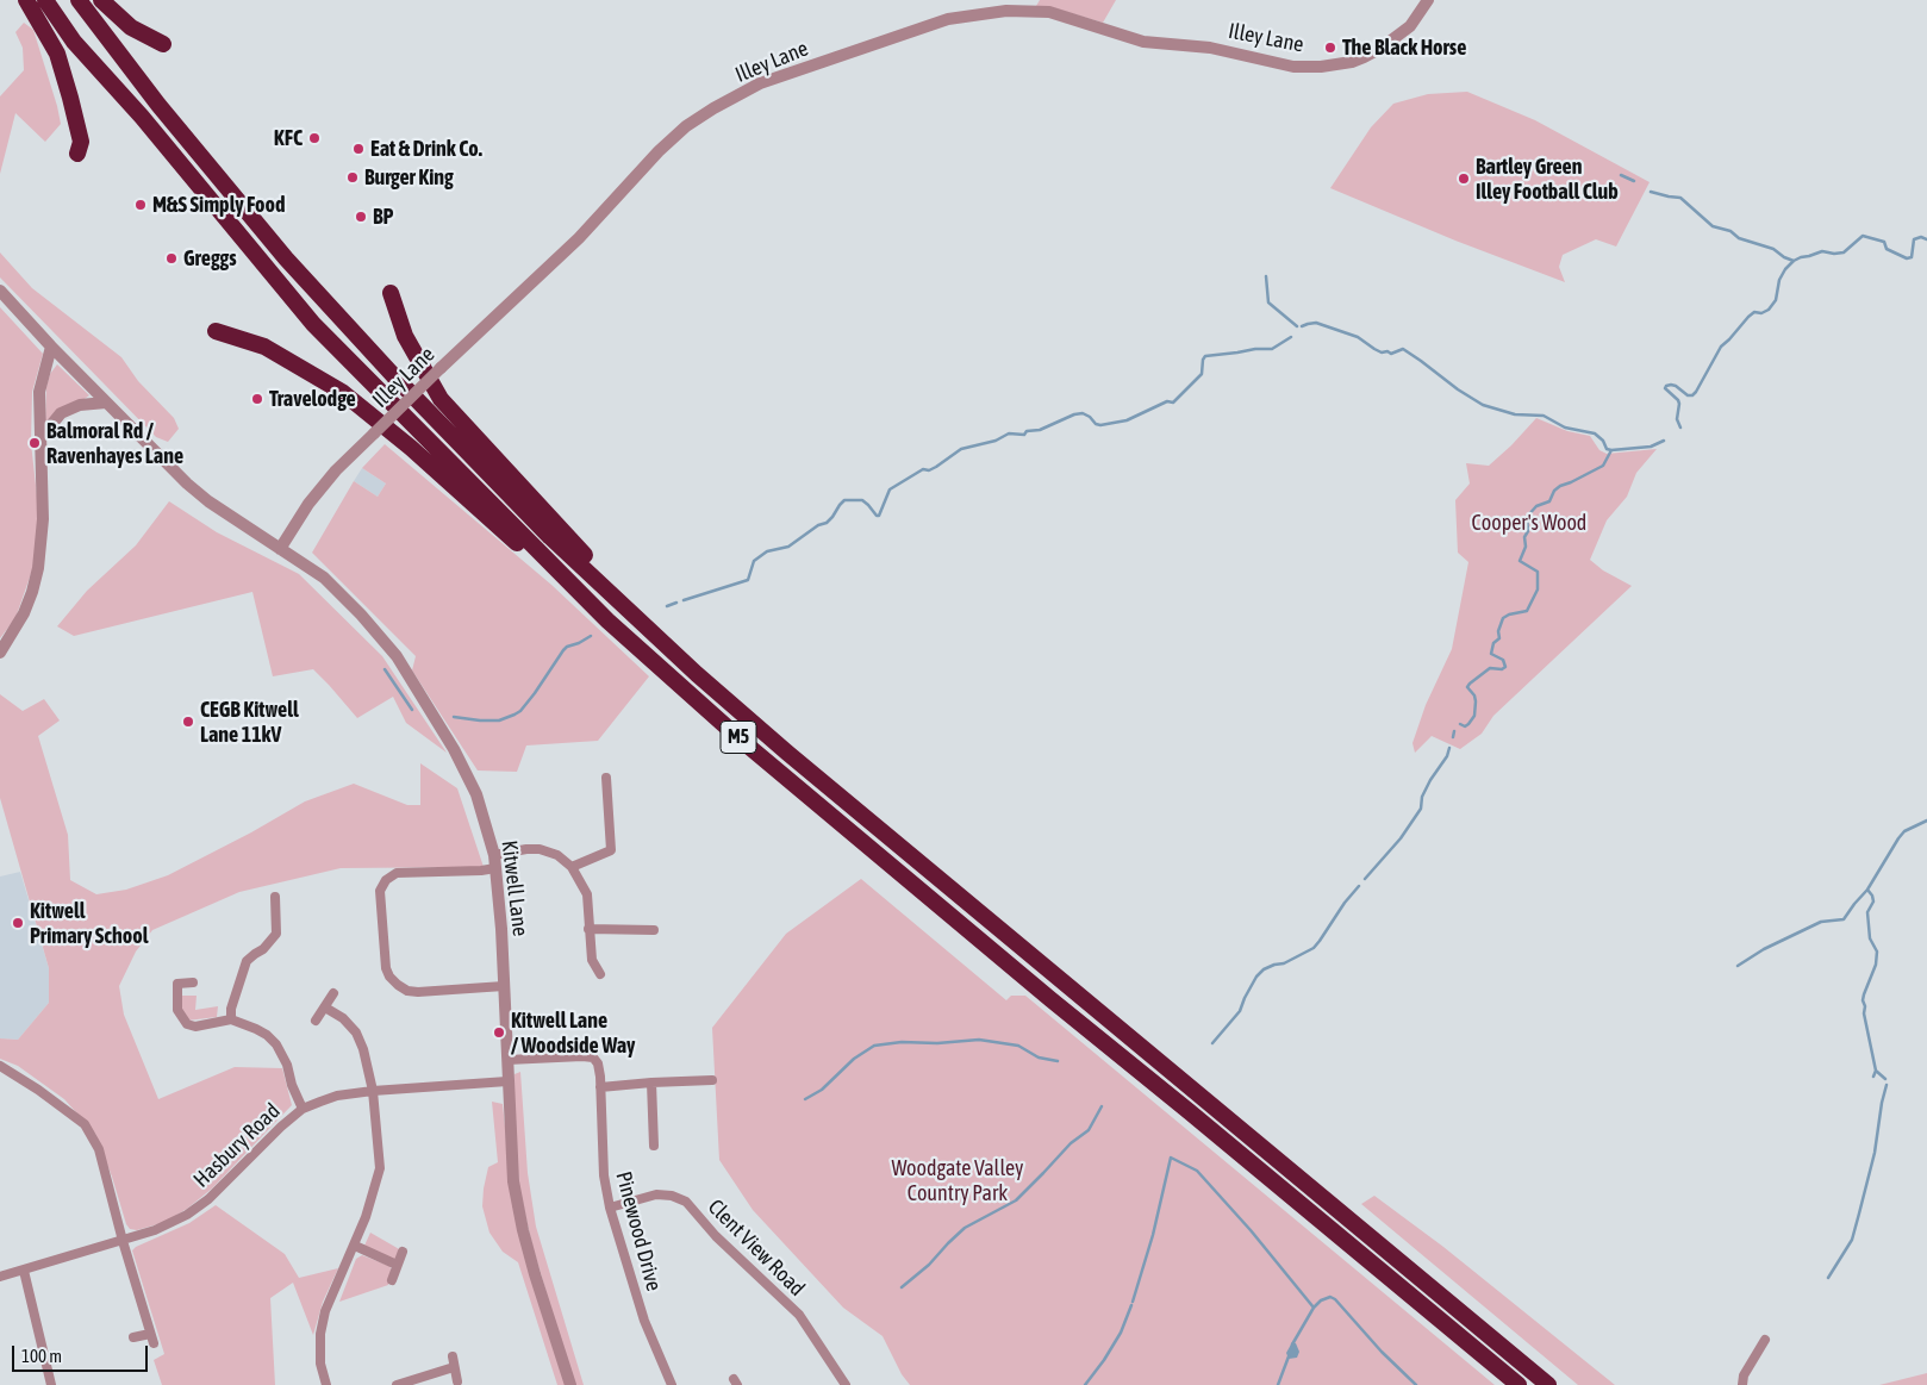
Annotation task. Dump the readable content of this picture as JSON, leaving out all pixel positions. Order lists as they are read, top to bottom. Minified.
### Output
{"streets":{"highway":["M5"],"street":["Illey Lane","Kitwell Lane","Hasbury Road","Pinewood Drive","Clent View Road"]},"crossings":[["Illey Lane","Kitwell Lane"],["Kitwell Lane","Hasbury Road"],["Kitwell Lane","Pinewood Drive"],["Pinewood Drive","Clent View Road"]],"parks":["Cooper's Wood","Woodgate Valley Country Park"],"places":["The Black Horse","KFC","Eat & Drink Co.","Burger King","Bartley Green Illey Football Club","M&S Simply Food","BP","Greggs","Travelodge","Balmoral Rd / Ravenhayes Lane","CEGB Kitwell Lane 11kV","Kitwell Primary School","Kitwell Lane / Woodside Way"],"scale_bar":"100 m"}
